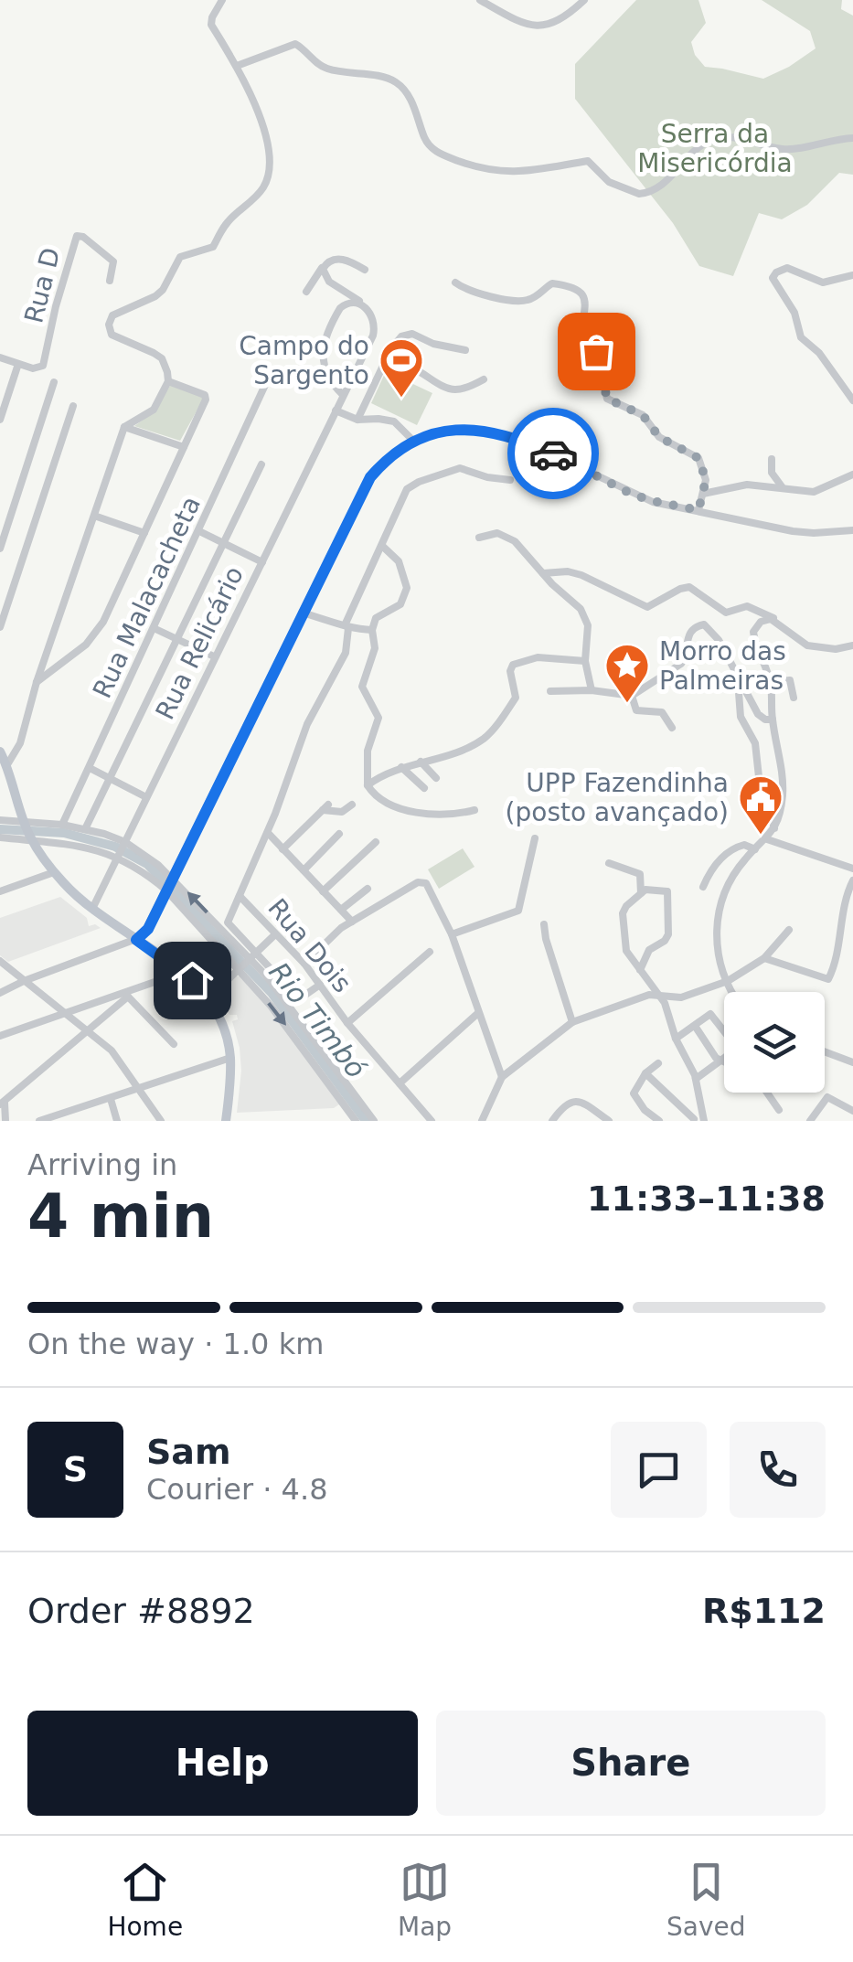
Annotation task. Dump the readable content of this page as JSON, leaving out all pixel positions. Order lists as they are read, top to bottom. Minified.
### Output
{"streets":{"street":["Rua D","Rua Malacacheta","Rua Relicário","Rua Dois"]},"water":["Rio Timbó"],"parks":["Serra da Misericórdia"],"places":{"sports":["Campo do Sargento"],"place":["Morro das Palmeiras"],"public building":["UPP Fazendinha (posto avançado)"]},"page":{"heading":["4 min","Arriving in","11:33–11:38"],"panel":["Sam","Courier · 4.8","Order #8892","R$112"],"bar":"On the way · 1.0 km","round":"S","buttons":["Help","Share"],"tabs":["Home","Map","Saved"]}}
